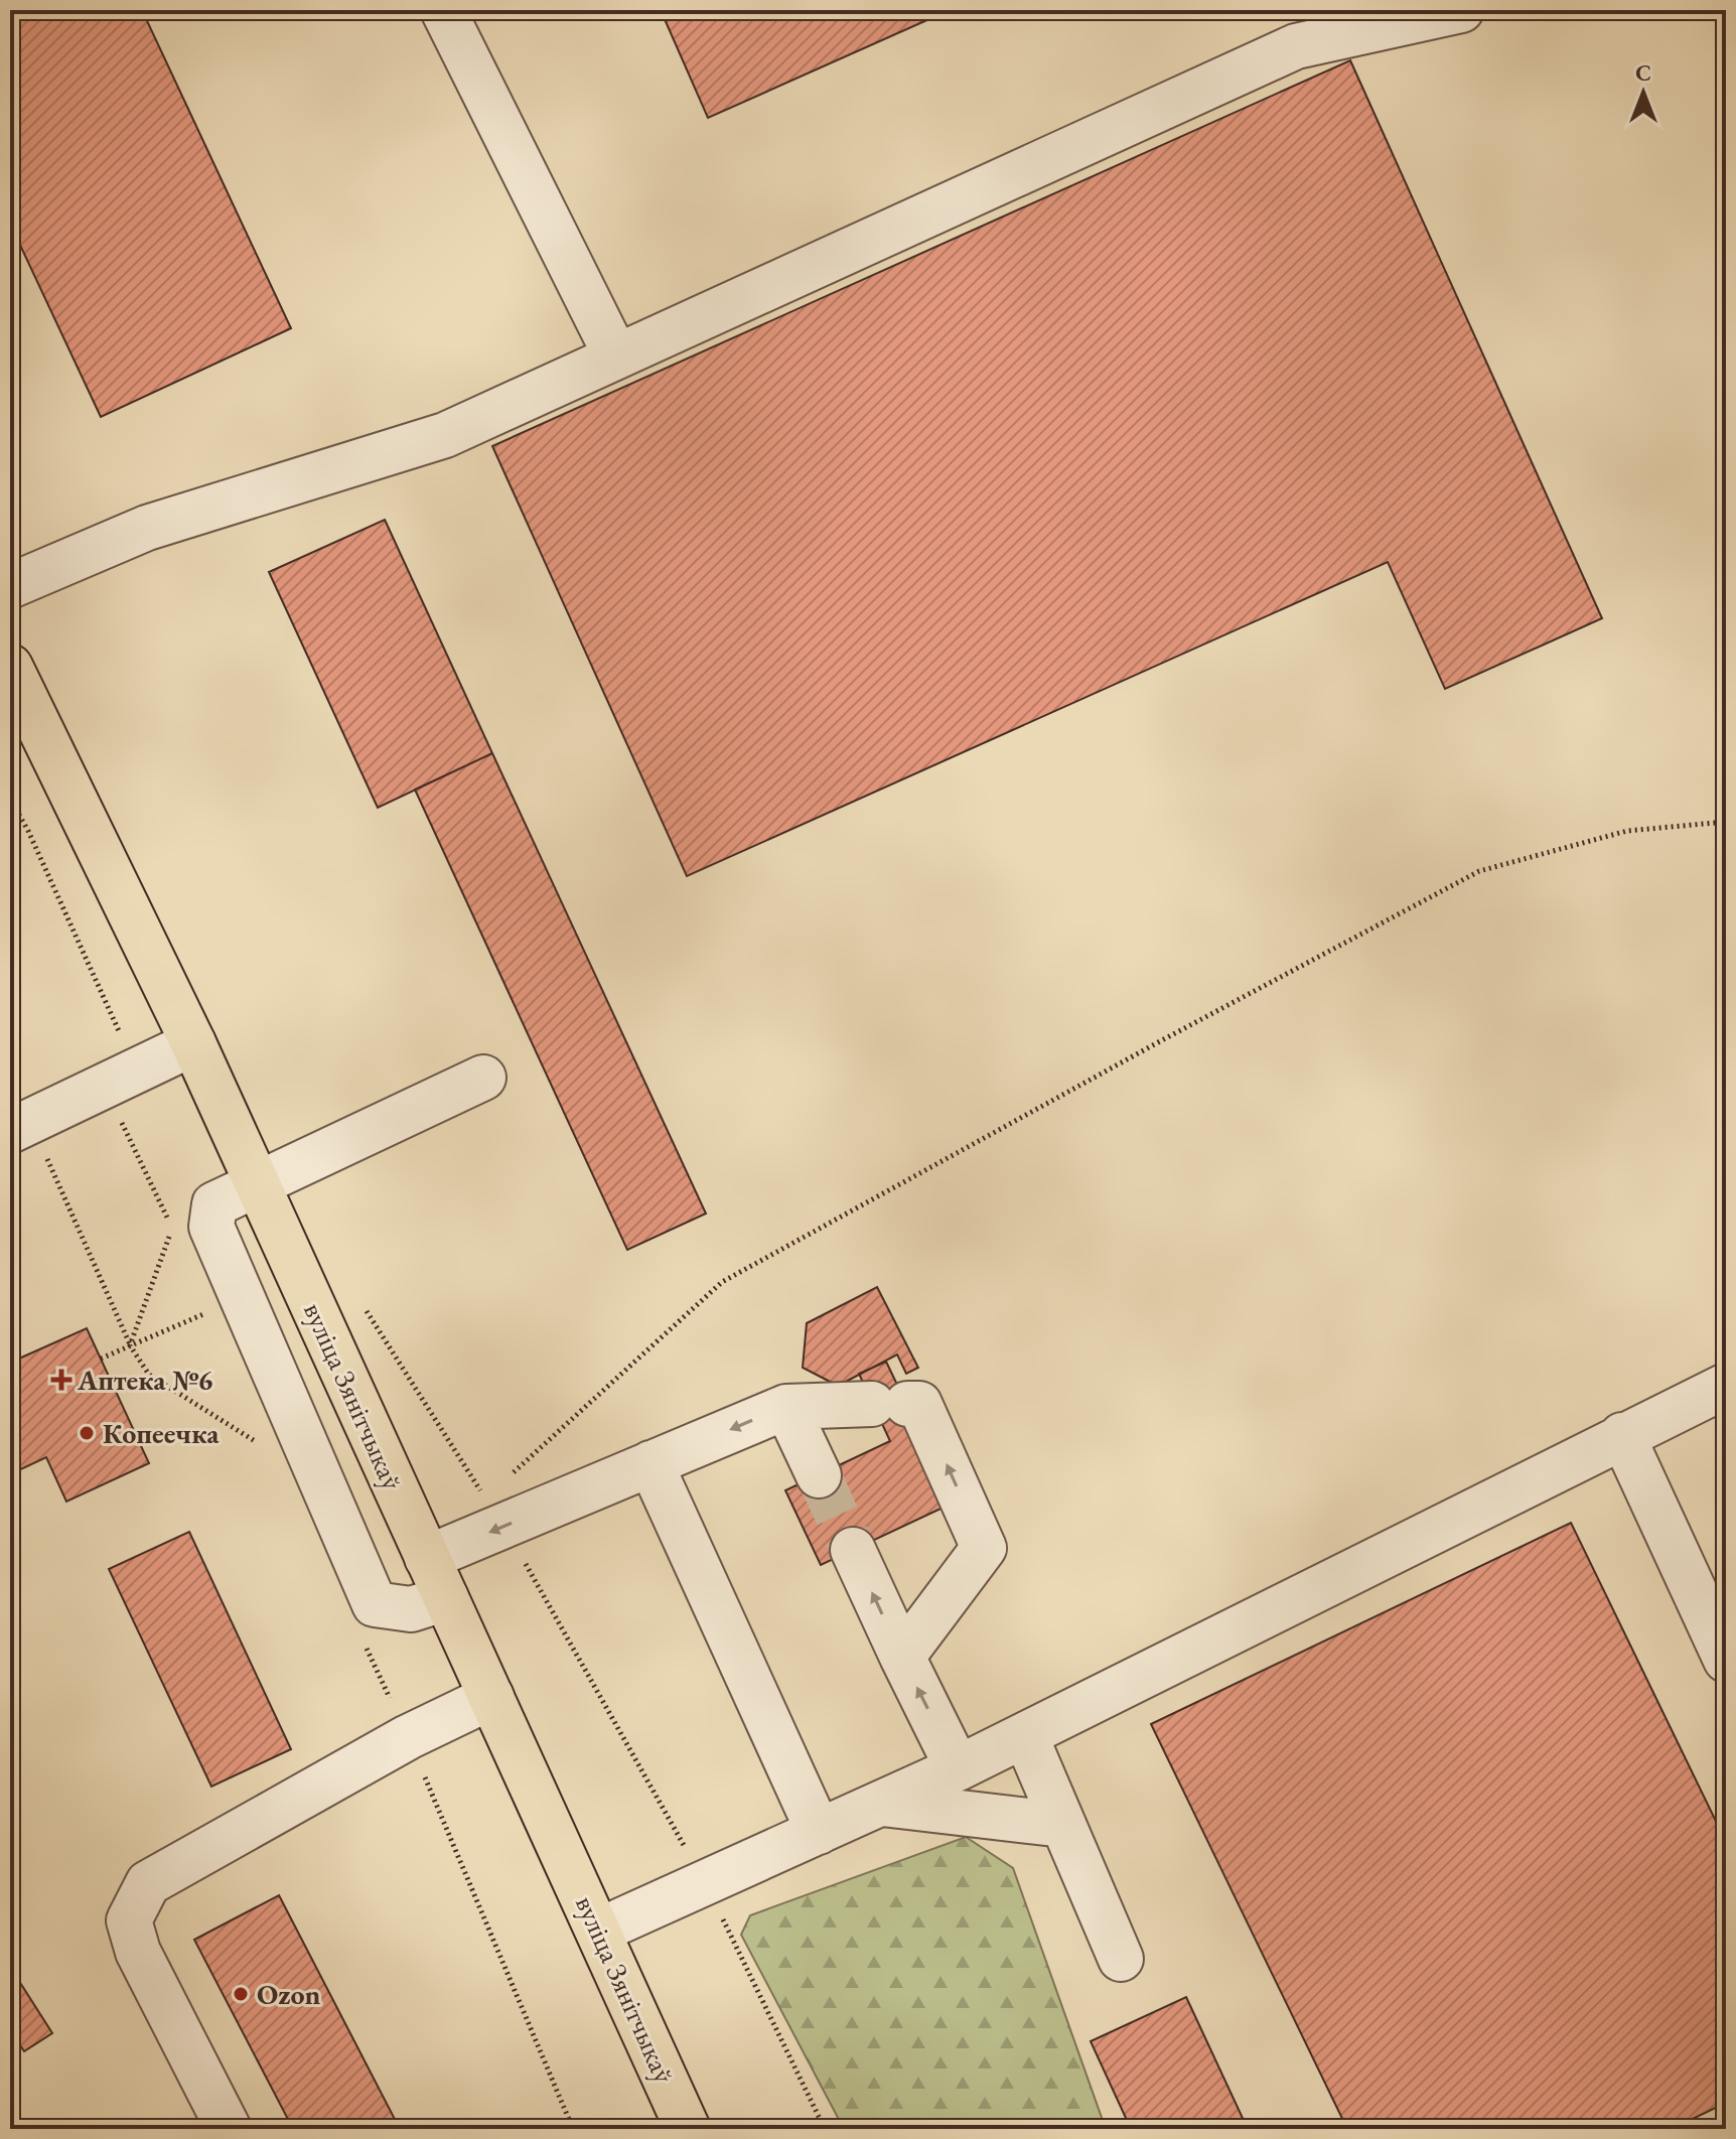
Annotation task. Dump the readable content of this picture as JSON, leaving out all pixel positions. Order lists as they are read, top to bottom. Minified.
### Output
{"streets":{"main road":["вуліца Зянітчыкаў"]},"places":{"health":["Аптека №6"],"other":["Копеечка","Ozon"]},"north":"top"}
